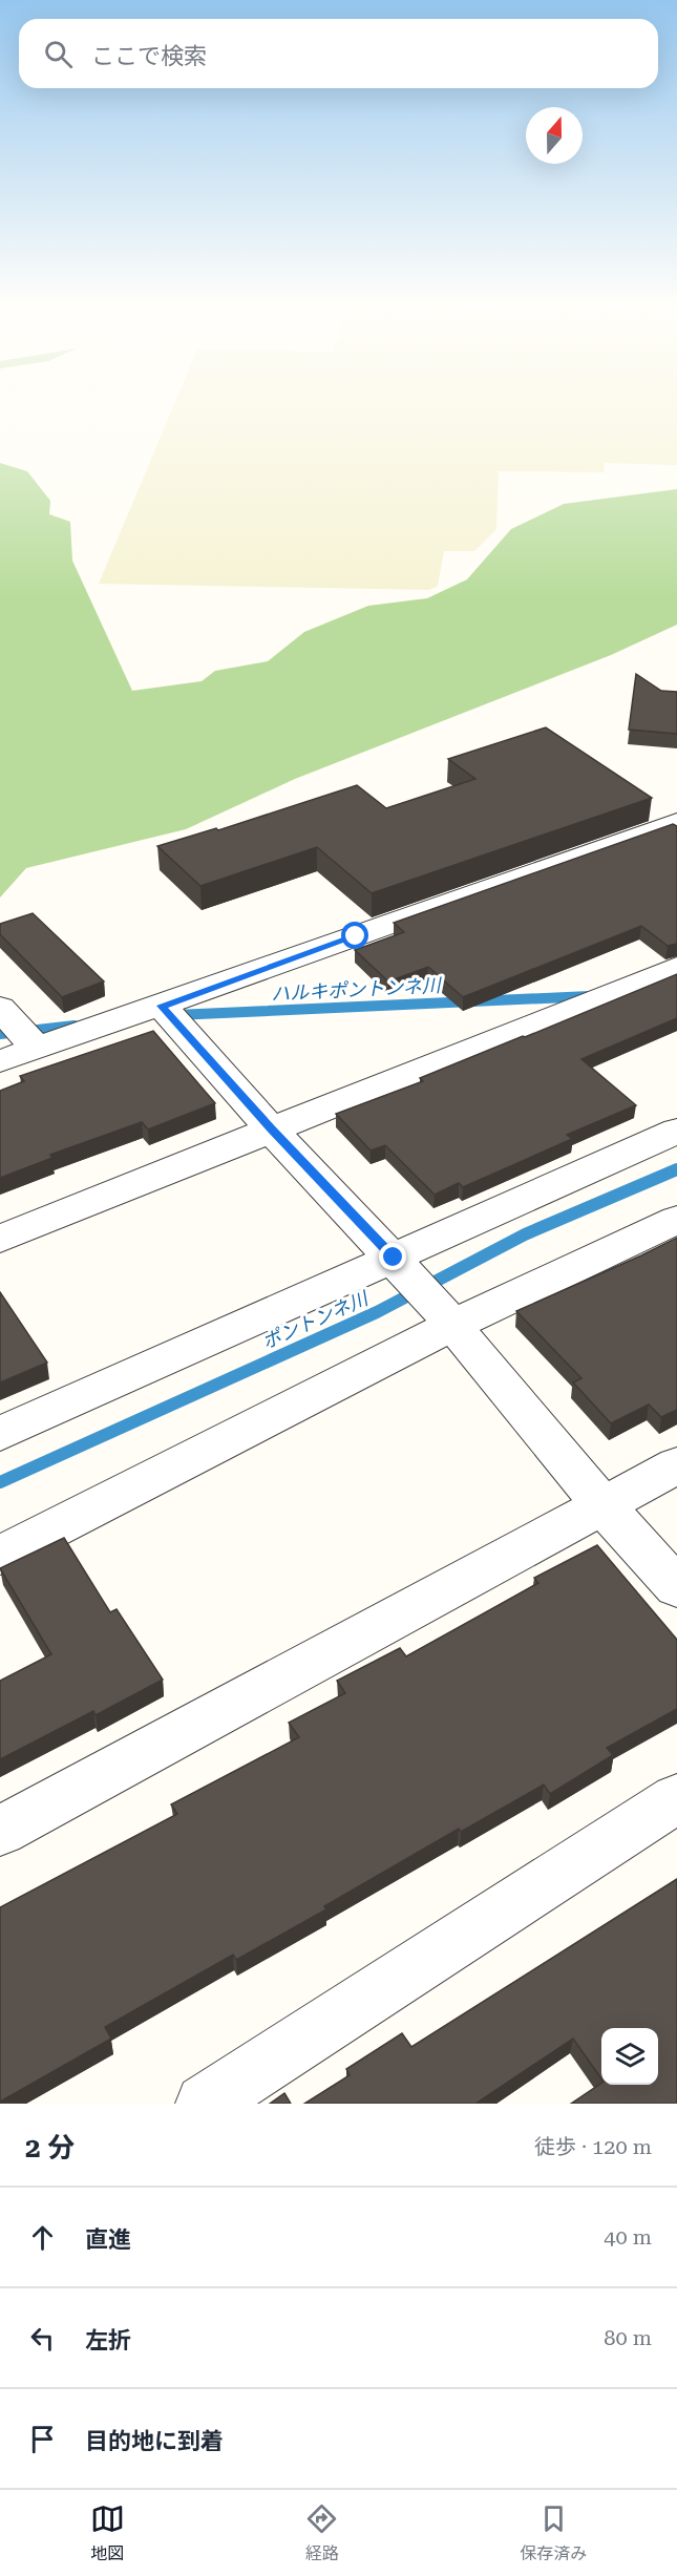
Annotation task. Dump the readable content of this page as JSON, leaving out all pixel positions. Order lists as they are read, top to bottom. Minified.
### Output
{"water":["ハルキポントンネ川","ポントンネ川"],"north":"top","page":{"search":"ここで検索","heading":["2 分","徒歩 · 120 m"],"list":[["直進","40 m"],["左折","80 m"],"目的地に到着"],"nav":["地図","経路","保存済み"]}}
